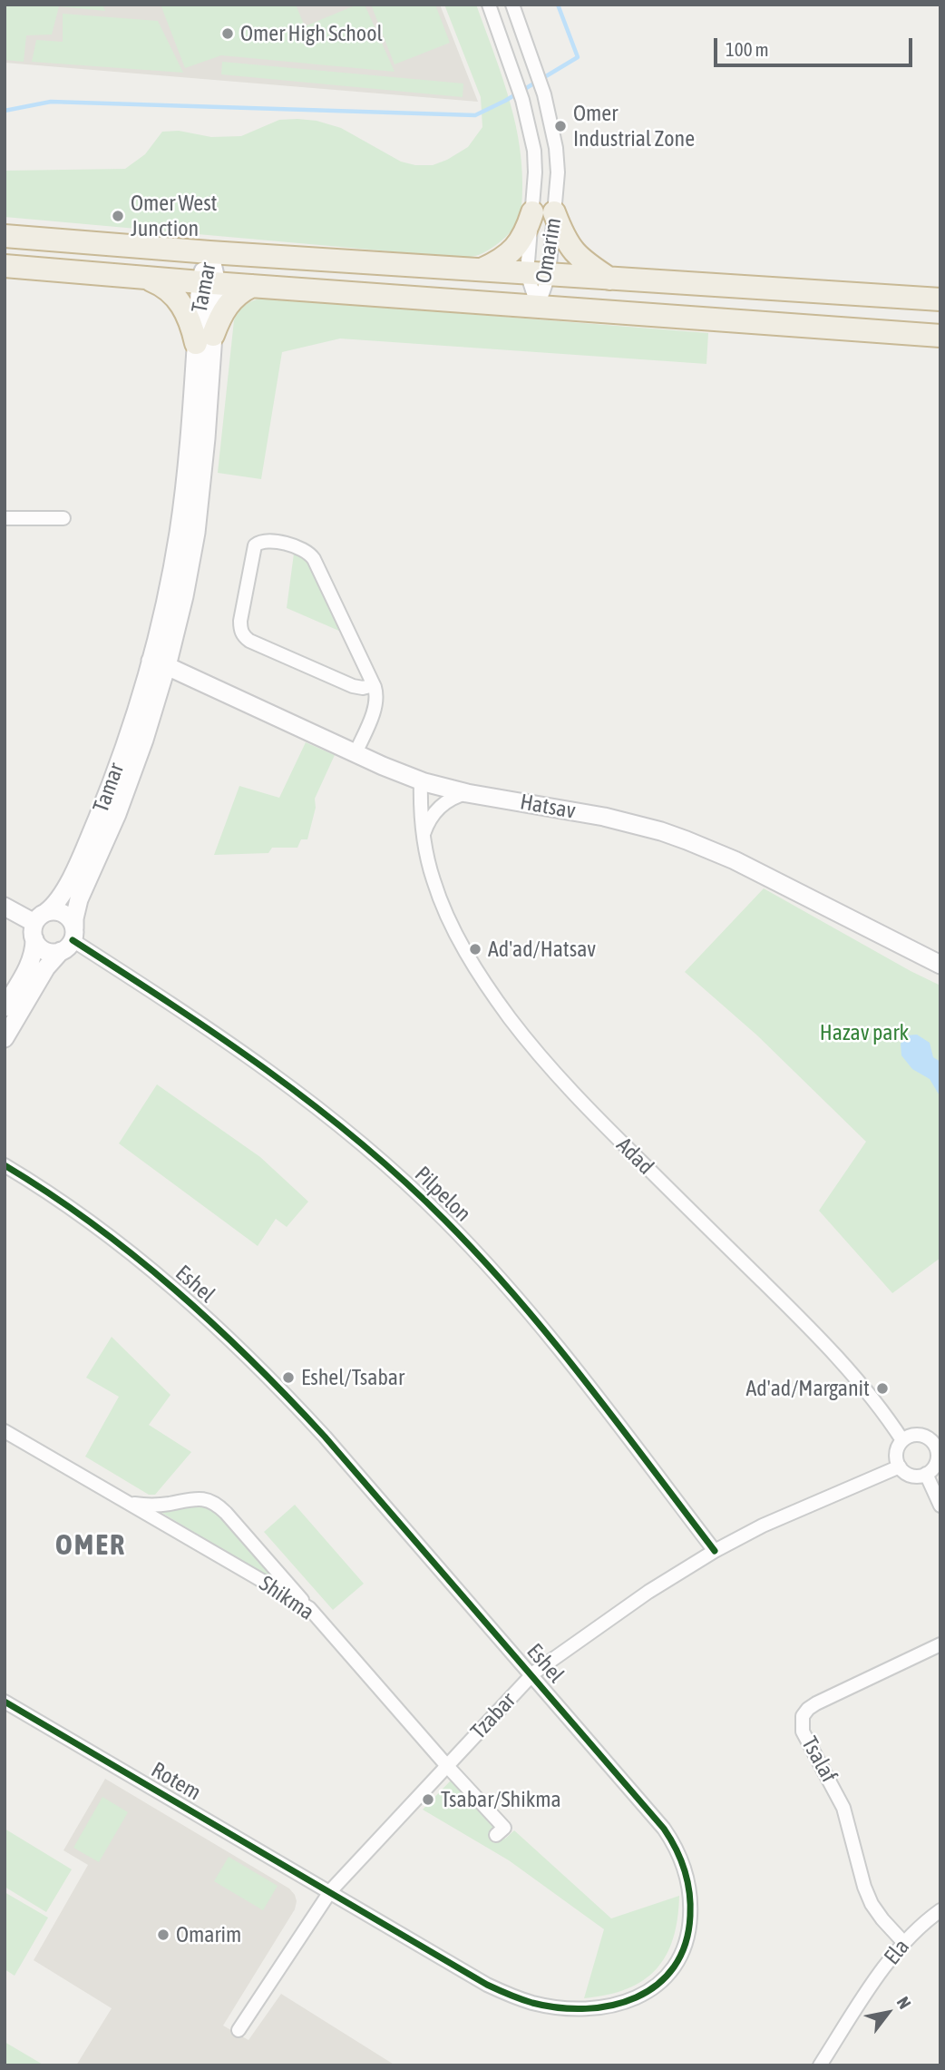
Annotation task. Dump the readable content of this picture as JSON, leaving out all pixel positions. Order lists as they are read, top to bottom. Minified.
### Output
{"streets":{"street":["Omarim","Tamar","Hatsav","Adad","Pilpelon","Eshel","Shikma","Tzabar","Tsalaf","Rotem","Ela"]},"crossings":[["Tamar","Hatsav"],["Tamar","Pilpelon"],["Hatsav","Adad"],["Adad","Tzabar"],["Pilpelon","Tzabar"],["Eshel","Tzabar"],["Eshel","Rotem"],["Shikma","Tzabar"],["Tzabar","Rotem"],["Tsalaf","Ela"]],"districts":["OMER"],"parks":["Hazav park"],"places":["Omer High School","Omer Industrial Zone","Omer West Junction","Ad'ad/Hatsav","Eshel/Tsabar","Ad'ad/Marganit","Tsabar/Shikma","Omarim"],"scale_bar":"100 m","north":"top right"}
